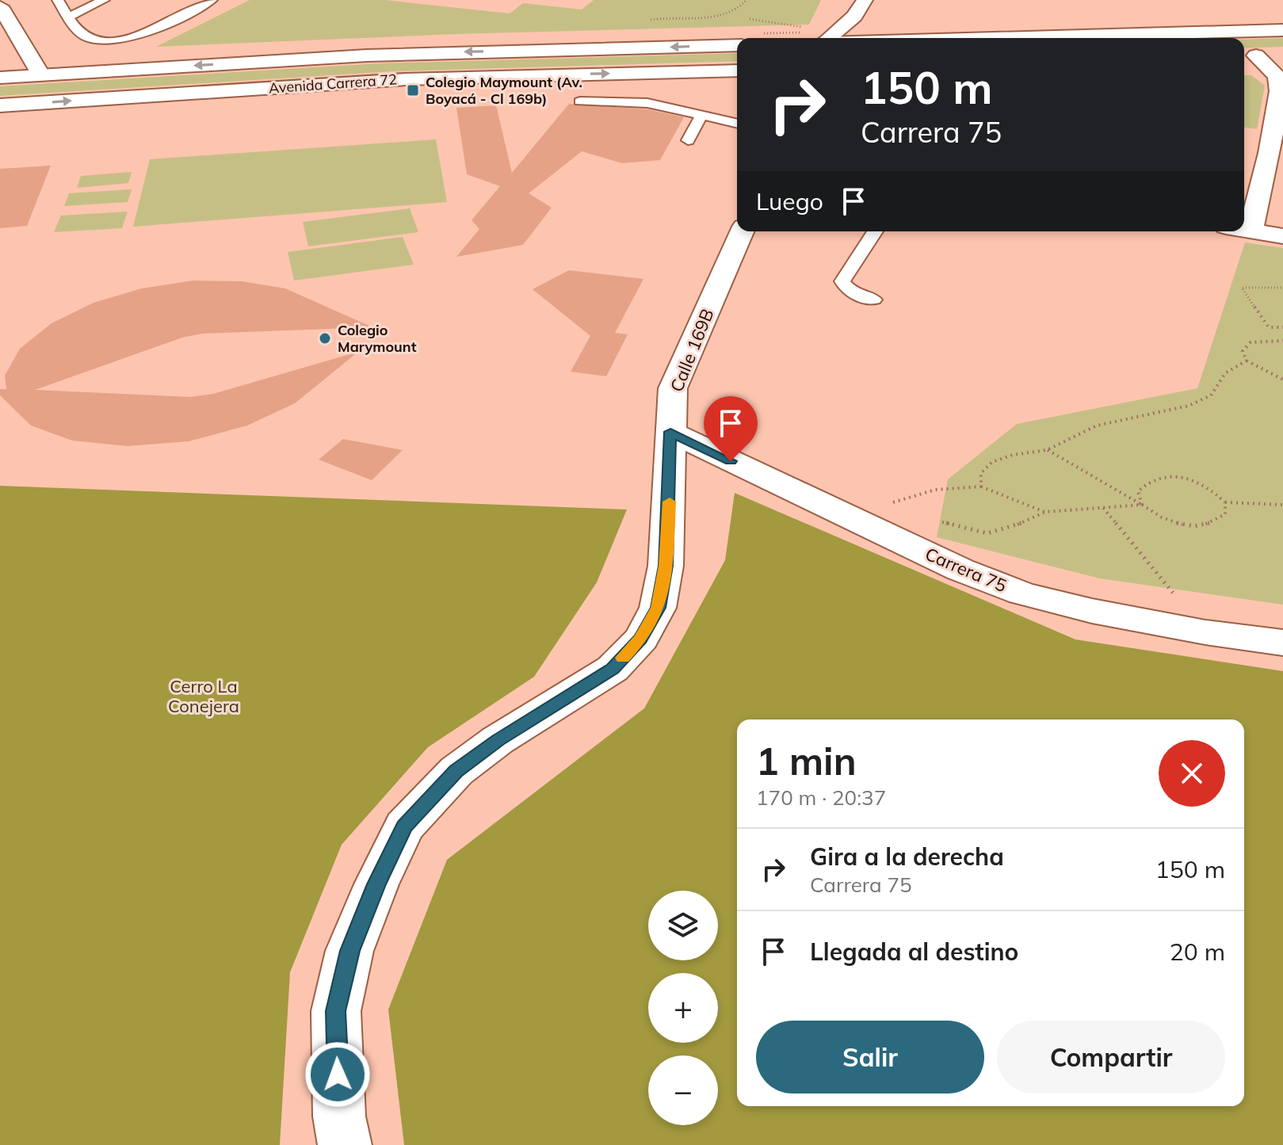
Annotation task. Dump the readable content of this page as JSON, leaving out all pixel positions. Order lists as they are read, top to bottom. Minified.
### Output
{"streets":{"main road":["Avenida Carrera 72","Calle 169B","Carrera 75"]},"crossings":[["Calle 169B","Carrera 75"]],"parks":["Cerro La Conejera"],"places":{"transit":["Colegio Maymount (Av. Boyacá - Cl 169b)"],"other":["Colegio Marymount"]},"page":{"turn":["150 m","Carrera 75"],"then":"Luego","heading":["1 min","170 m · 20:37"],"list":[{"name":"Gira a la derecha","note":"Carrera 75","value":"150 m"},{"name":"Llegada al destino","value":"20 m"}],"map_buttons":["+","−"],"buttons":["Salir","Compartir"]}}
